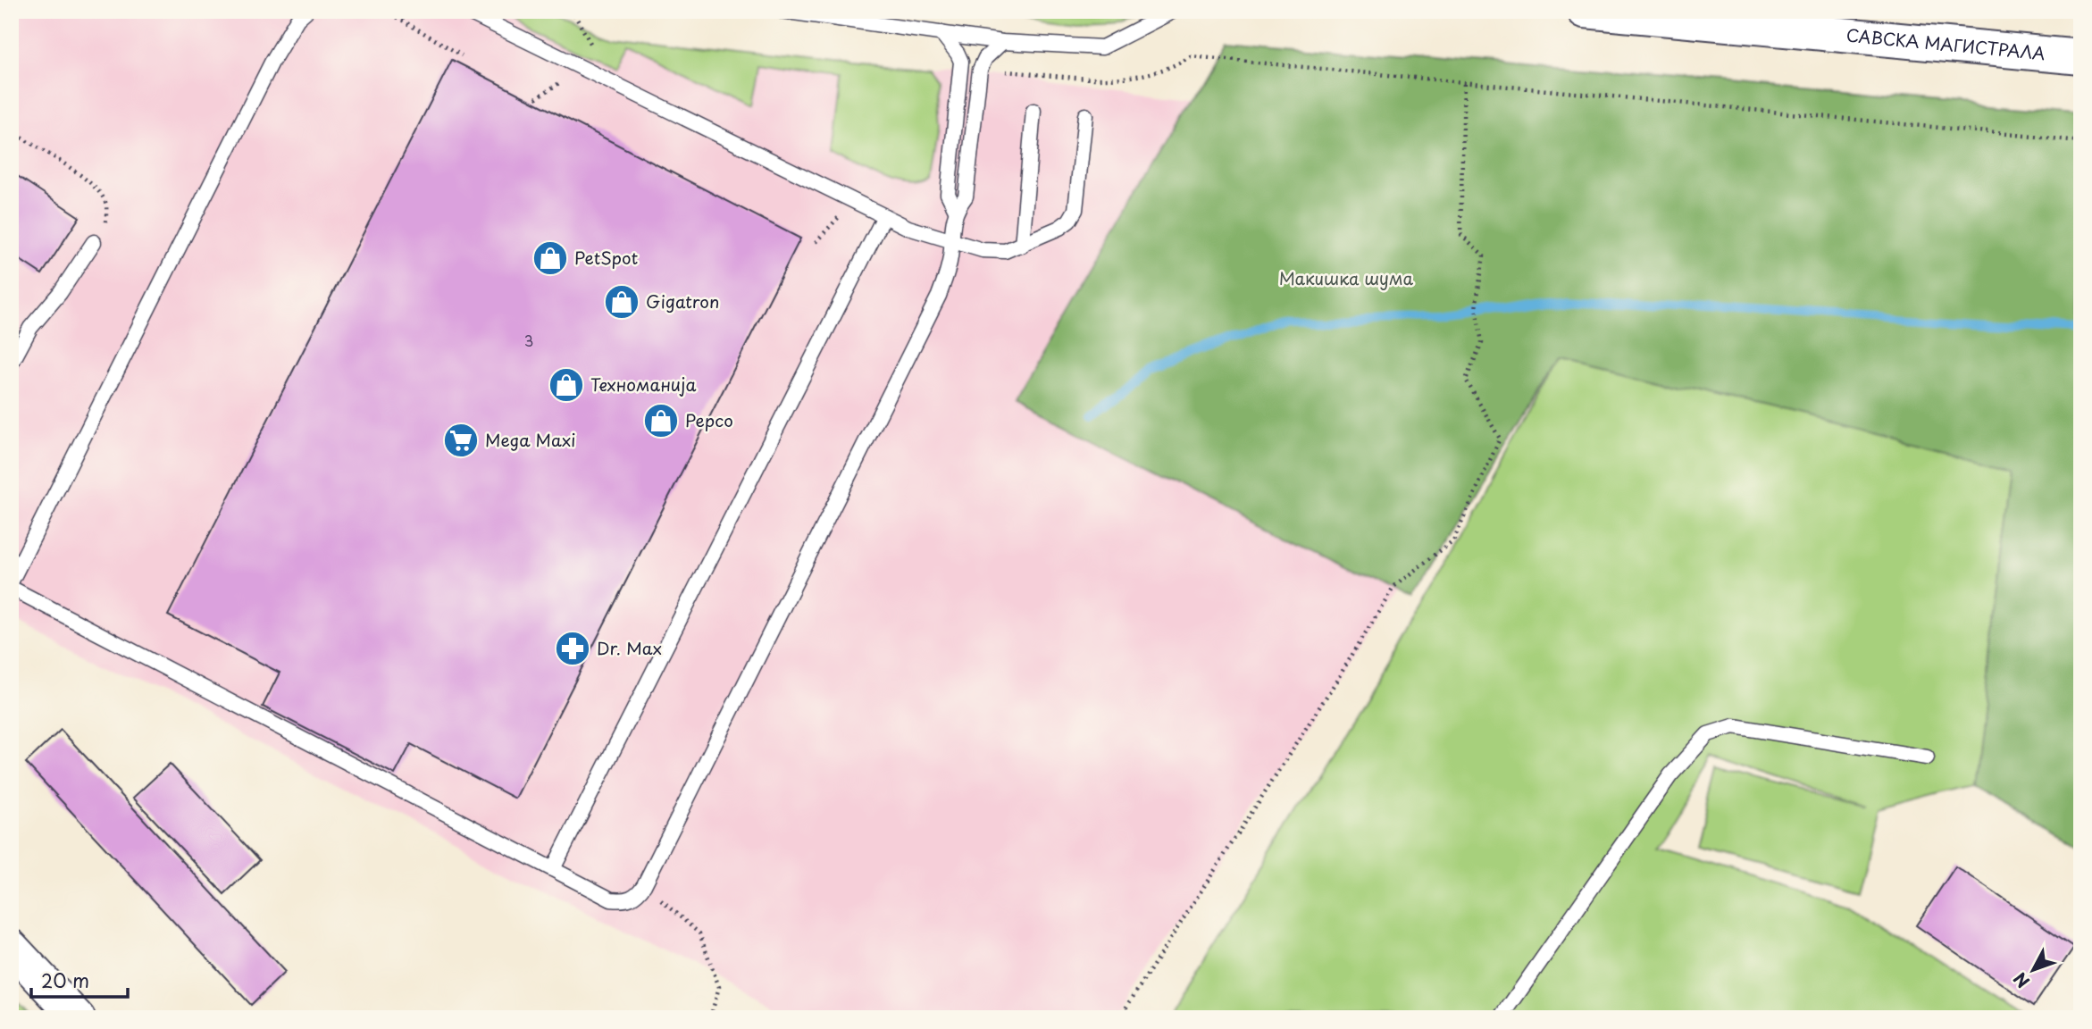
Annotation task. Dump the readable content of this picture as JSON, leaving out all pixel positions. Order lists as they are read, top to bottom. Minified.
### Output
{"streets":{"main road":["САВСКА МАГИСТРАЛА"]},"parks":["Макишка шума"],"places":{"shop":["PetSpot","Gigatron","Техноманија","Pepco"],"supermarket":["Mega Maxi"],"pharmacy":["Dr. Max"]},"house_numbers":["3"],"scale_bar":"20 m","north":"bottom left"}
